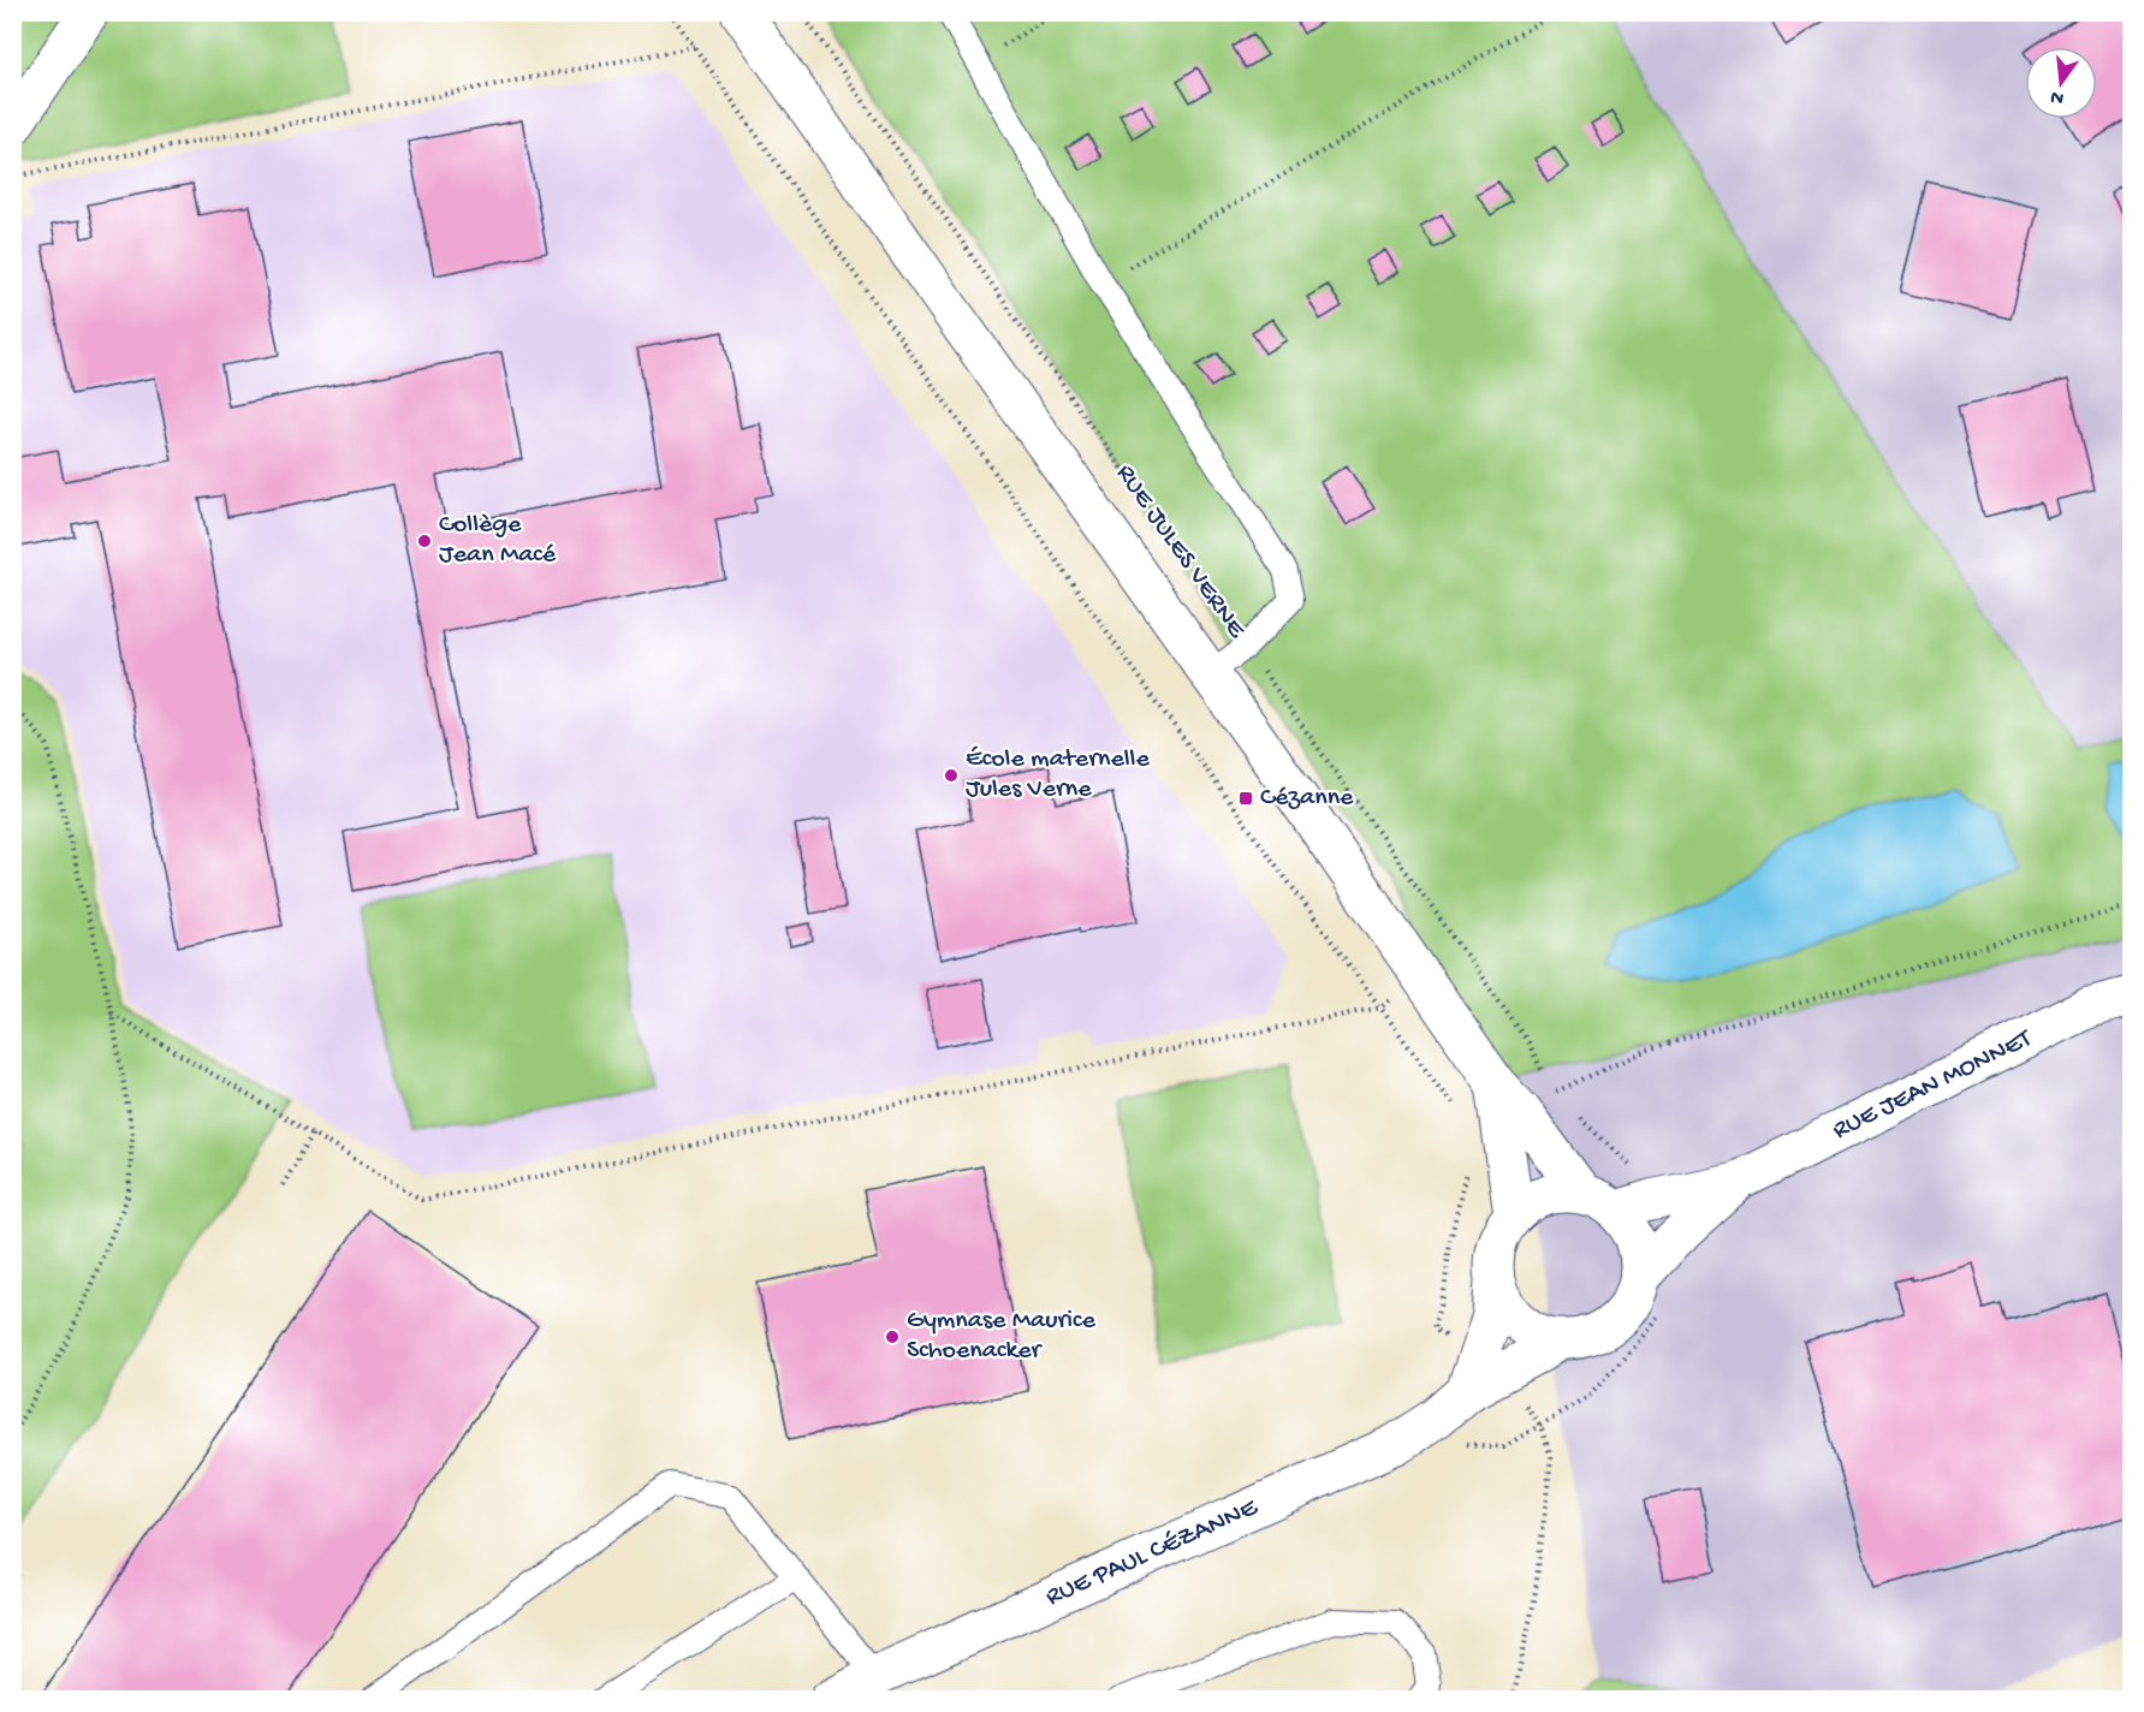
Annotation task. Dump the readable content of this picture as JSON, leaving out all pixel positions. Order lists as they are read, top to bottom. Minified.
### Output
{"streets":{"street":["RUE JULES VERNE","RUE JEAN MONNET","RUE PAUL CÉZANNE"]},"crossings":[["RUE JULES VERNE","RUE JEAN MONNET"],["RUE JULES VERNE","RUE PAUL CÉZANNE"],["RUE JEAN MONNET","RUE PAUL CÉZANNE"]],"places":{"other":["Collège Jean Macé","École maternelle Jules Verne","Gymnase Maurice Schoenacker"],"transit":["Cézanne"]},"north":"bottom"}
